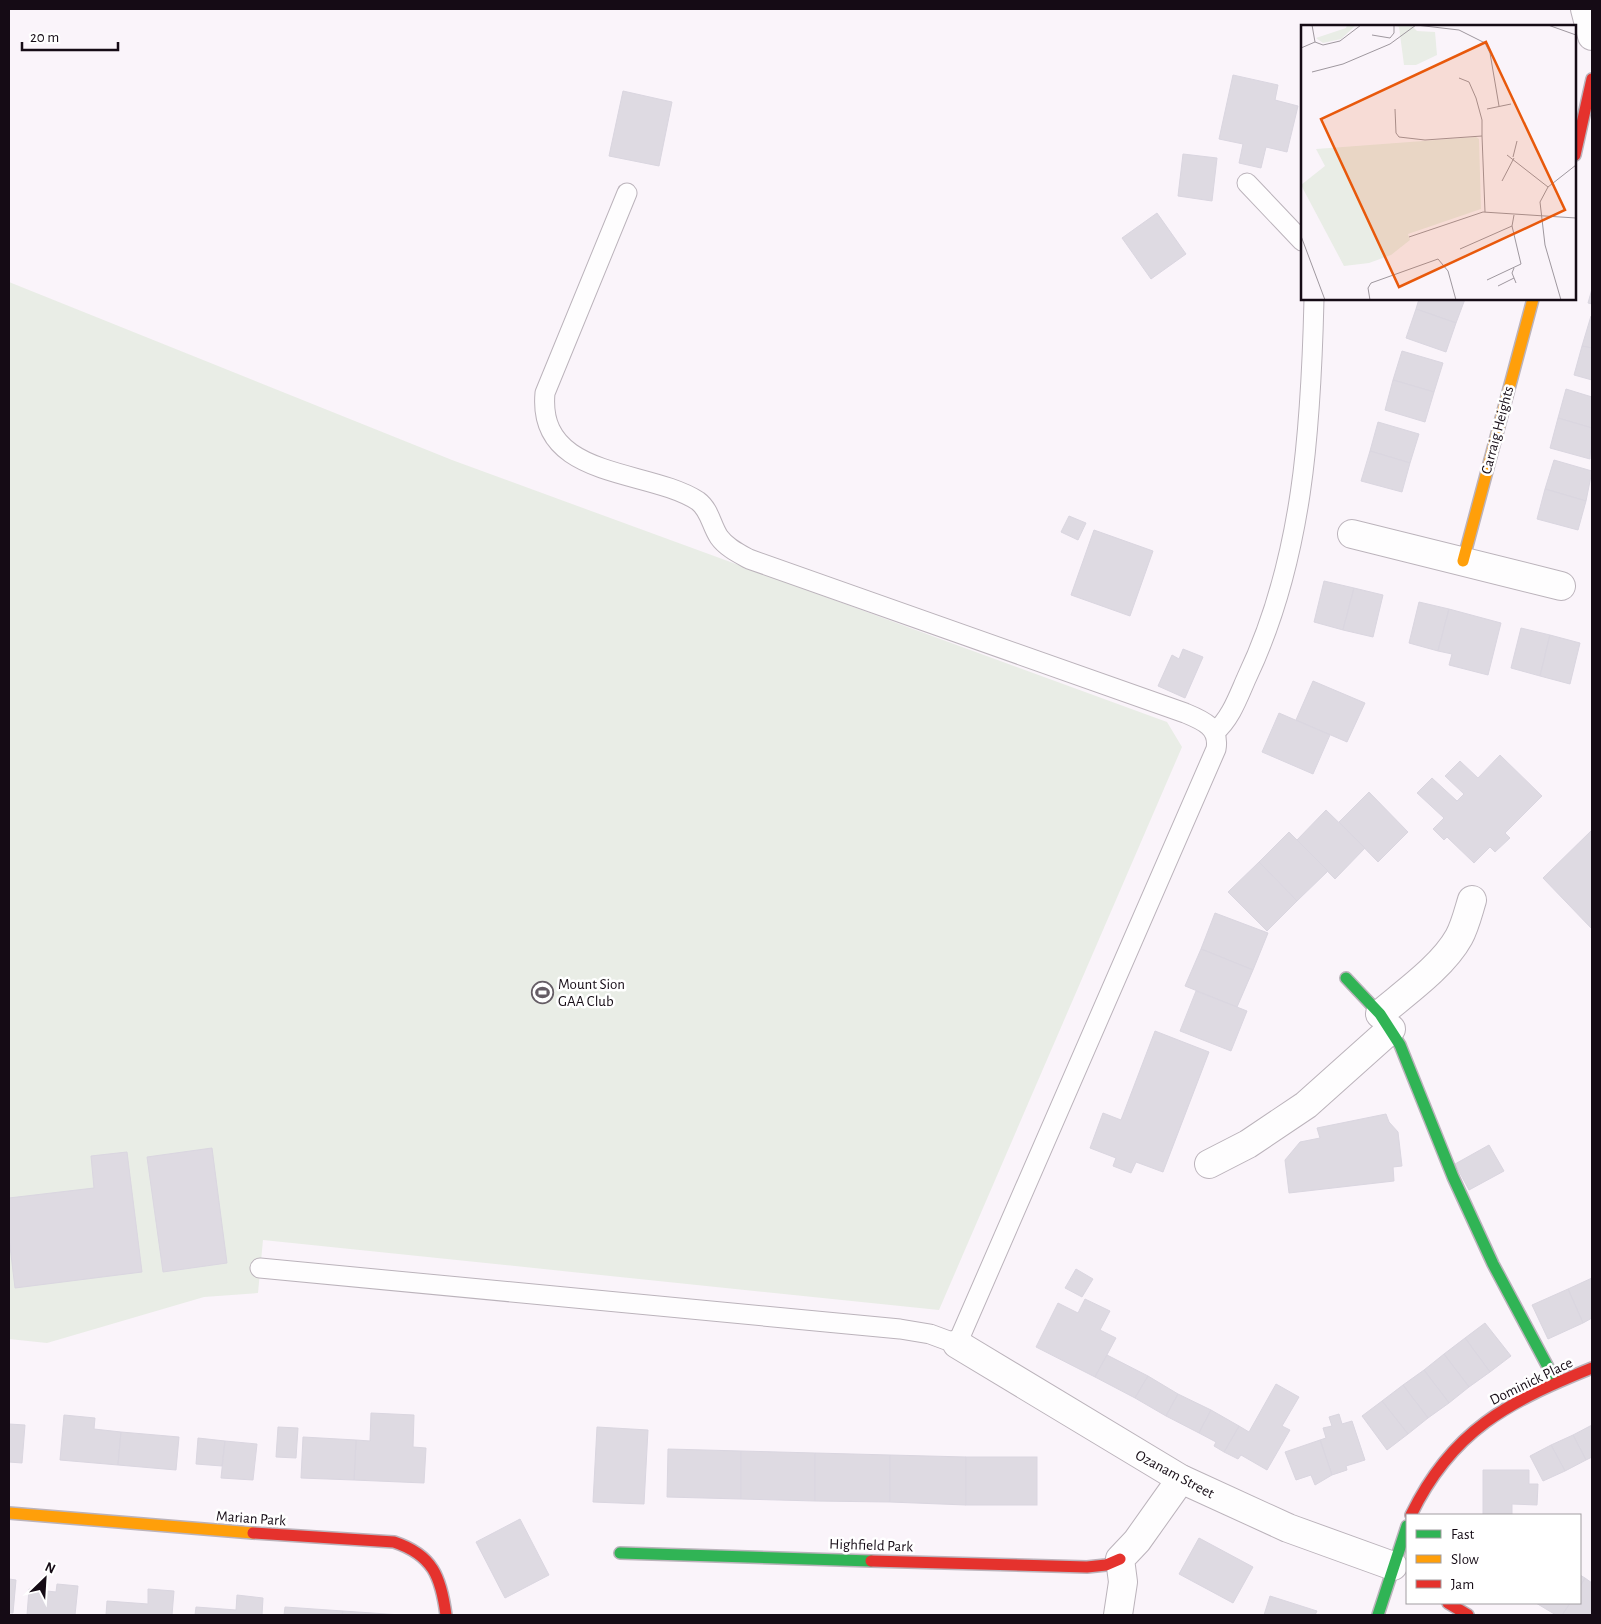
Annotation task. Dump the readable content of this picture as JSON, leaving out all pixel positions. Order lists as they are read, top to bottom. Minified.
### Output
{"streets":{"street":["Carraig Heights","Dominick Place","Ozanam Street","Marian Park","Highfield Park"]},"places":{"sports":["Mount Sion GAA Club"]},"legend":["Fast","Slow","Jam"],"scale_bar":"20 m","north":"top right"}
